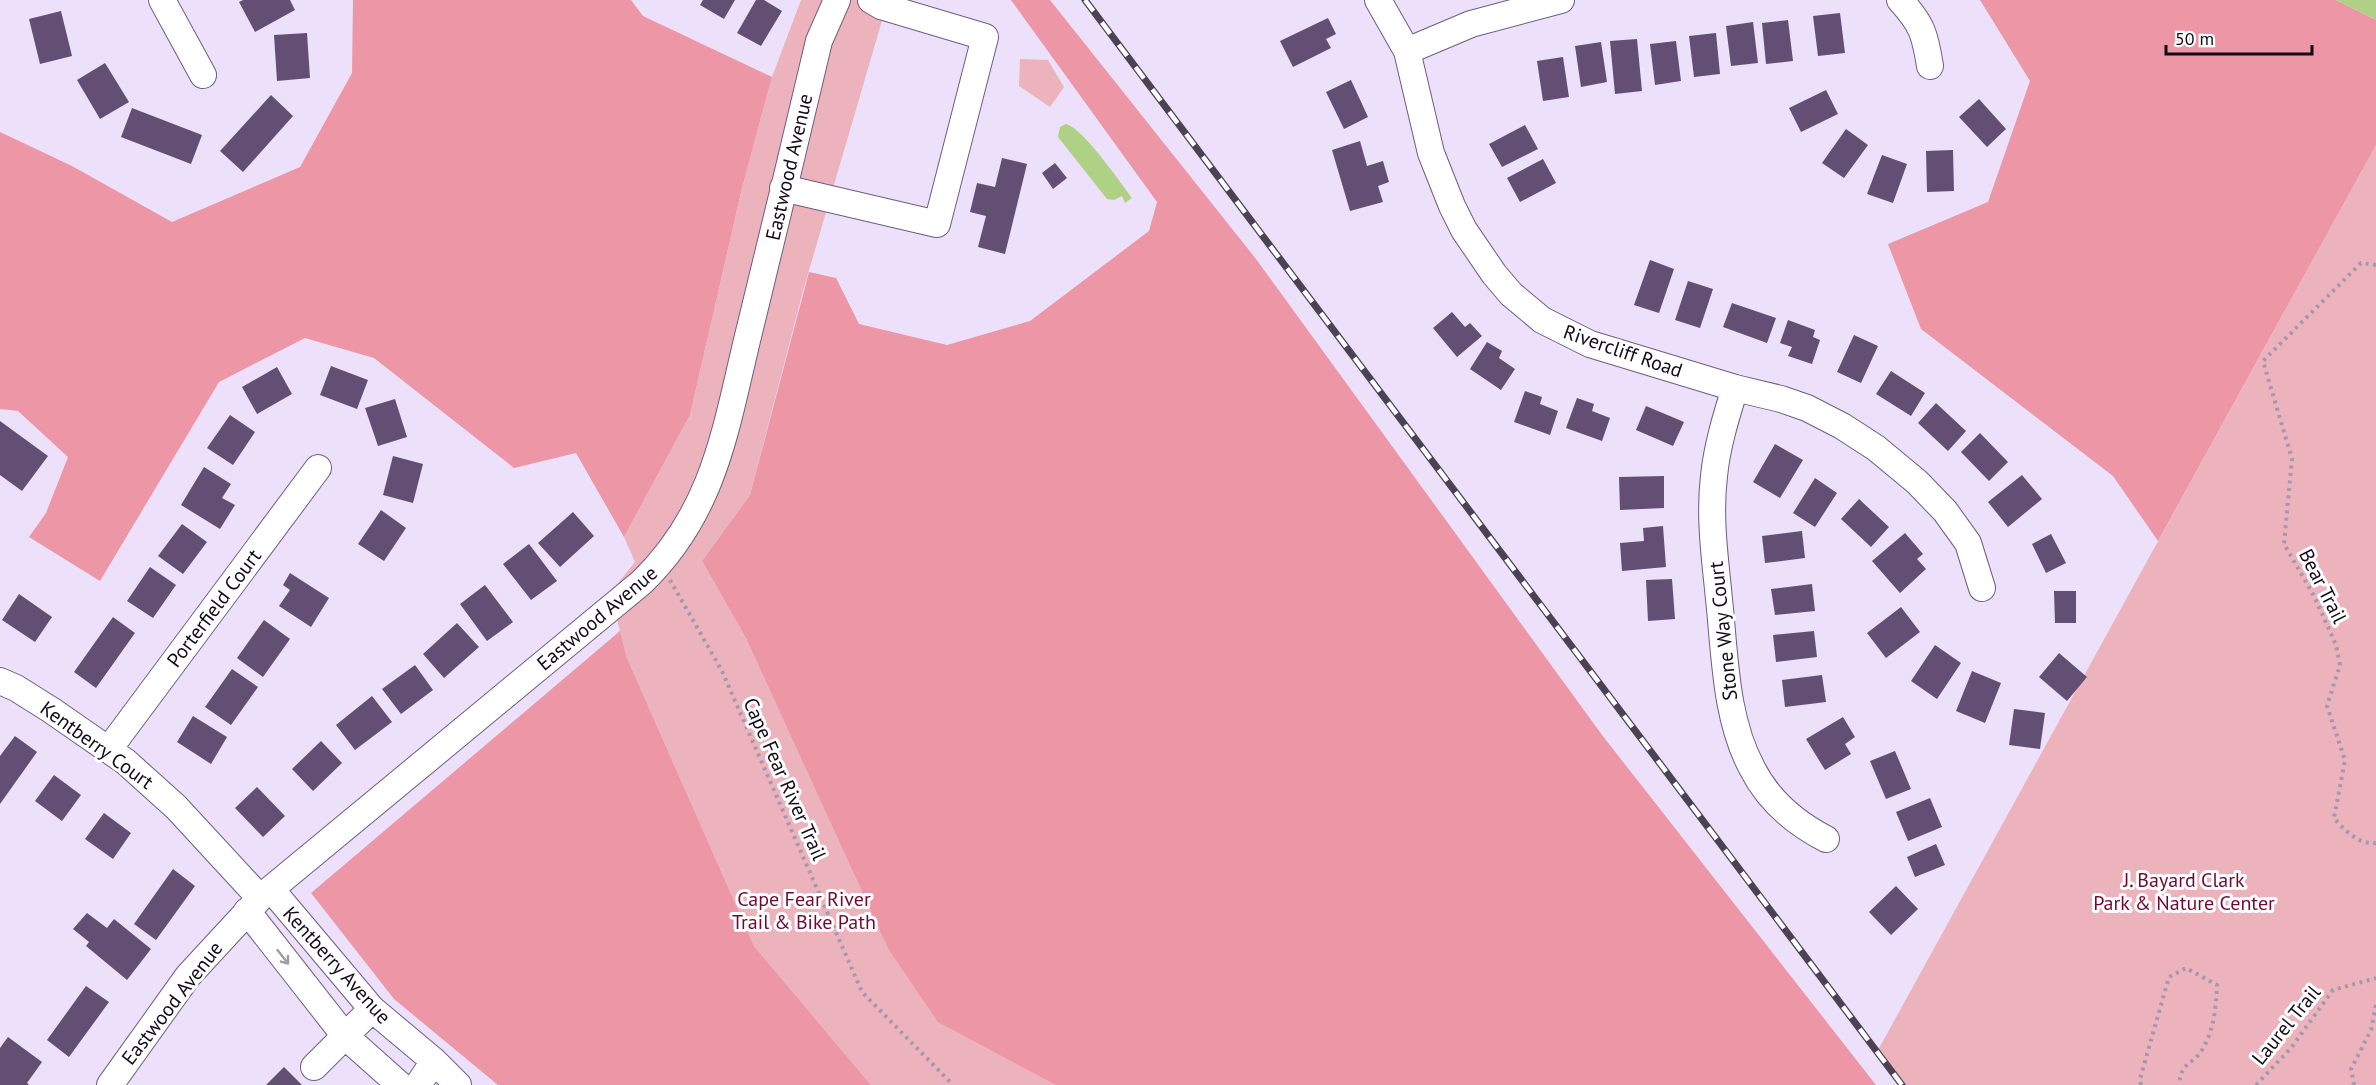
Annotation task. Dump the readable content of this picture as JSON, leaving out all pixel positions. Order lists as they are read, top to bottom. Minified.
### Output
{"streets":{"street":["Eastwood Avenue","Rivercliff Road","Porterfield Court","Stone Way Court","Kentberry Court","Kentberry Avenue"],"path":["Bear Trail","Cape Fear River Trail","Laurel Trail"]},"crossings":[["Eastwood Avenue","Kentberry Court"],["Eastwood Avenue","Cape Fear River Trail"],["Eastwood Avenue","Kentberry Avenue"],["Rivercliff Road","Stone Way Court"],["Porterfield Court","Kentberry Court"],["Kentberry Court","Kentberry Avenue"]],"parks":["J. Bayard Clark Park & Nature Center","Cape Fear River Trail & Bike Path"],"scale_bar":"50 m"}
